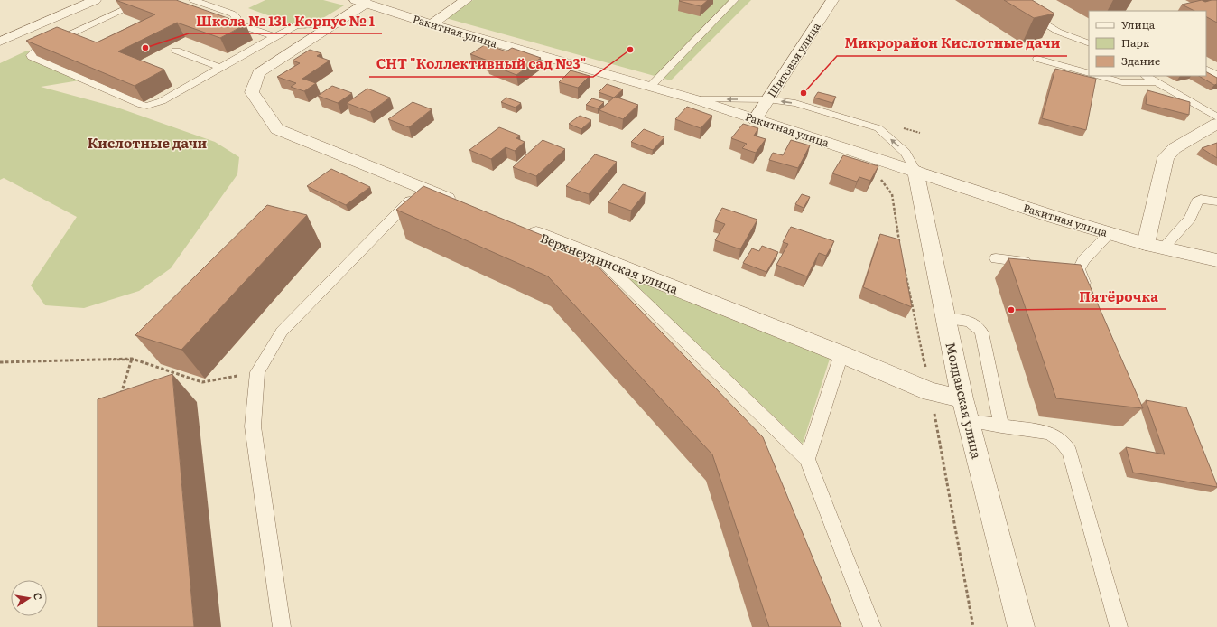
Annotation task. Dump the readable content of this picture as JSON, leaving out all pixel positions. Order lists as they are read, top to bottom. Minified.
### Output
{"streets":{"street":["Ракитная улица","Щитовая улица","Верхнеудинская улица","Молдавская улица"]},"crossings":[["Ракитная улица","Щитовая улица"],["Ракитная улица","Молдавская улица"],["Верхнеудинская улица","Молдавская улица"]],"districts":["Кислотные дачи"],"places":["Школа № 131. Корпус № 1","СНТ \"Коллективный сад №3\"","Микрорайон Кислотные дачи","Пятёрочка"],"legend":["Улица","Парк","Здание"],"north":"right"}
